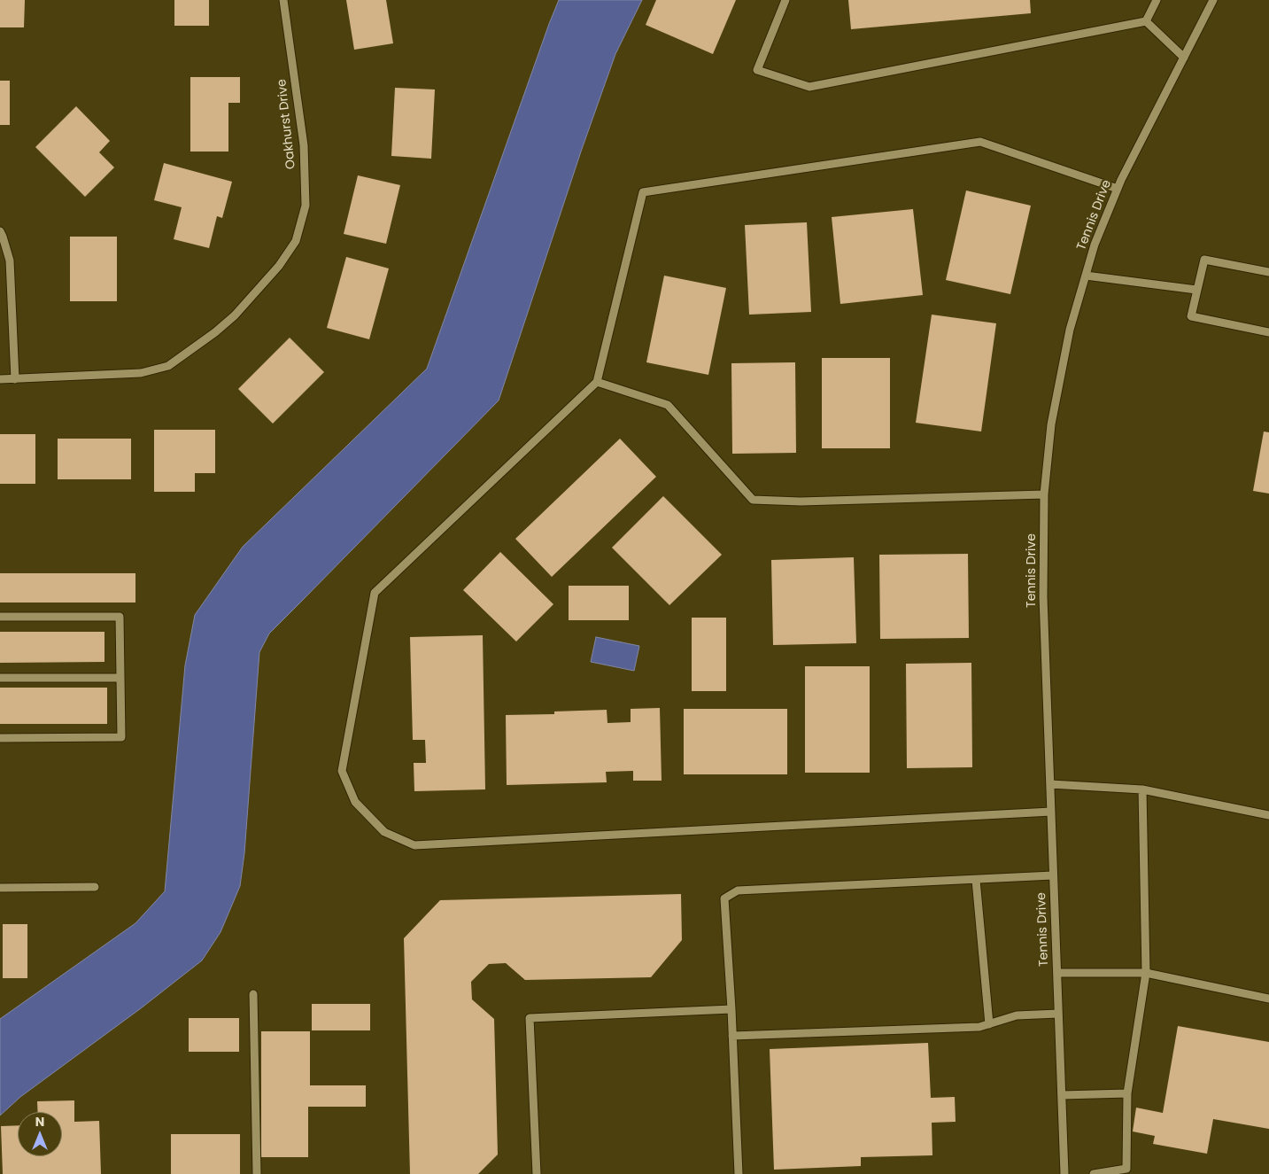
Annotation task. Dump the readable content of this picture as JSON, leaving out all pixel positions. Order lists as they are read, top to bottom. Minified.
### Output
{"streets":{"street":["Oakhurst Drive","Tennis Drive"]},"north":"top"}
